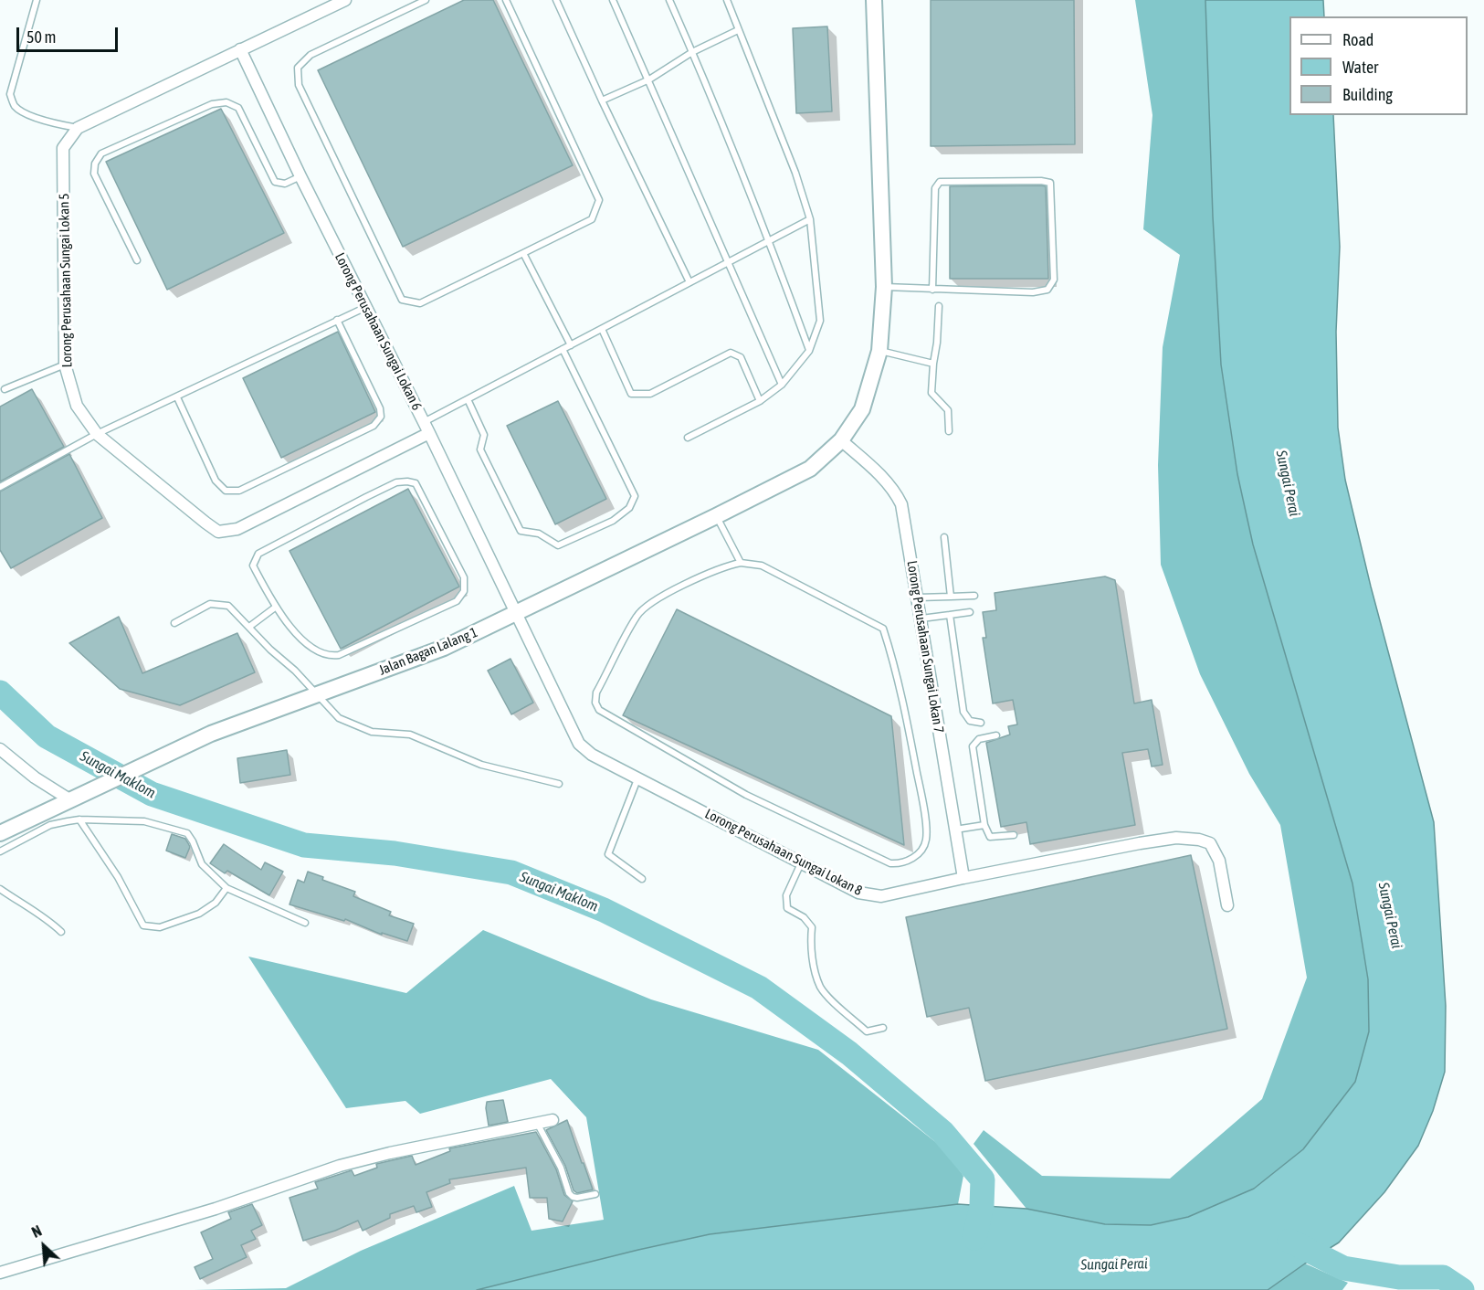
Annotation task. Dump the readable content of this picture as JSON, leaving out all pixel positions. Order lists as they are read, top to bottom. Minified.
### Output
{"streets":{"main road":["Jalan Bagan Lalang 1"],"street":["Lorong Perusahaan Sungai Lokan 5","Lorong Perusahaan Sungai Lokan 6","Lorong Perusahaan Sungai Lokan 7","Lorong Perusahaan Sungai Lokan 8"]},"crossings":[["Lorong Perusahaan Sungai Lokan 5","Lorong Perusahaan Sungai Lokan 6"],["Lorong Perusahaan Sungai Lokan 6","Jalan Bagan Lalang 1"],["Lorong Perusahaan Sungai Lokan 6","Lorong Perusahaan Sungai Lokan 8"],["Lorong Perusahaan Sungai Lokan 7","Jalan Bagan Lalang 1"],["Lorong Perusahaan Sungai Lokan 7","Lorong Perusahaan Sungai Lokan 8"],["Jalan Bagan Lalang 1","Lorong Perusahaan Sungai Lokan 8"]],"water":["Sungai Perai","Sungai Maklom"],"legend":["Road","Water","Building"],"scale_bar":"50 m","north":"top left"}
